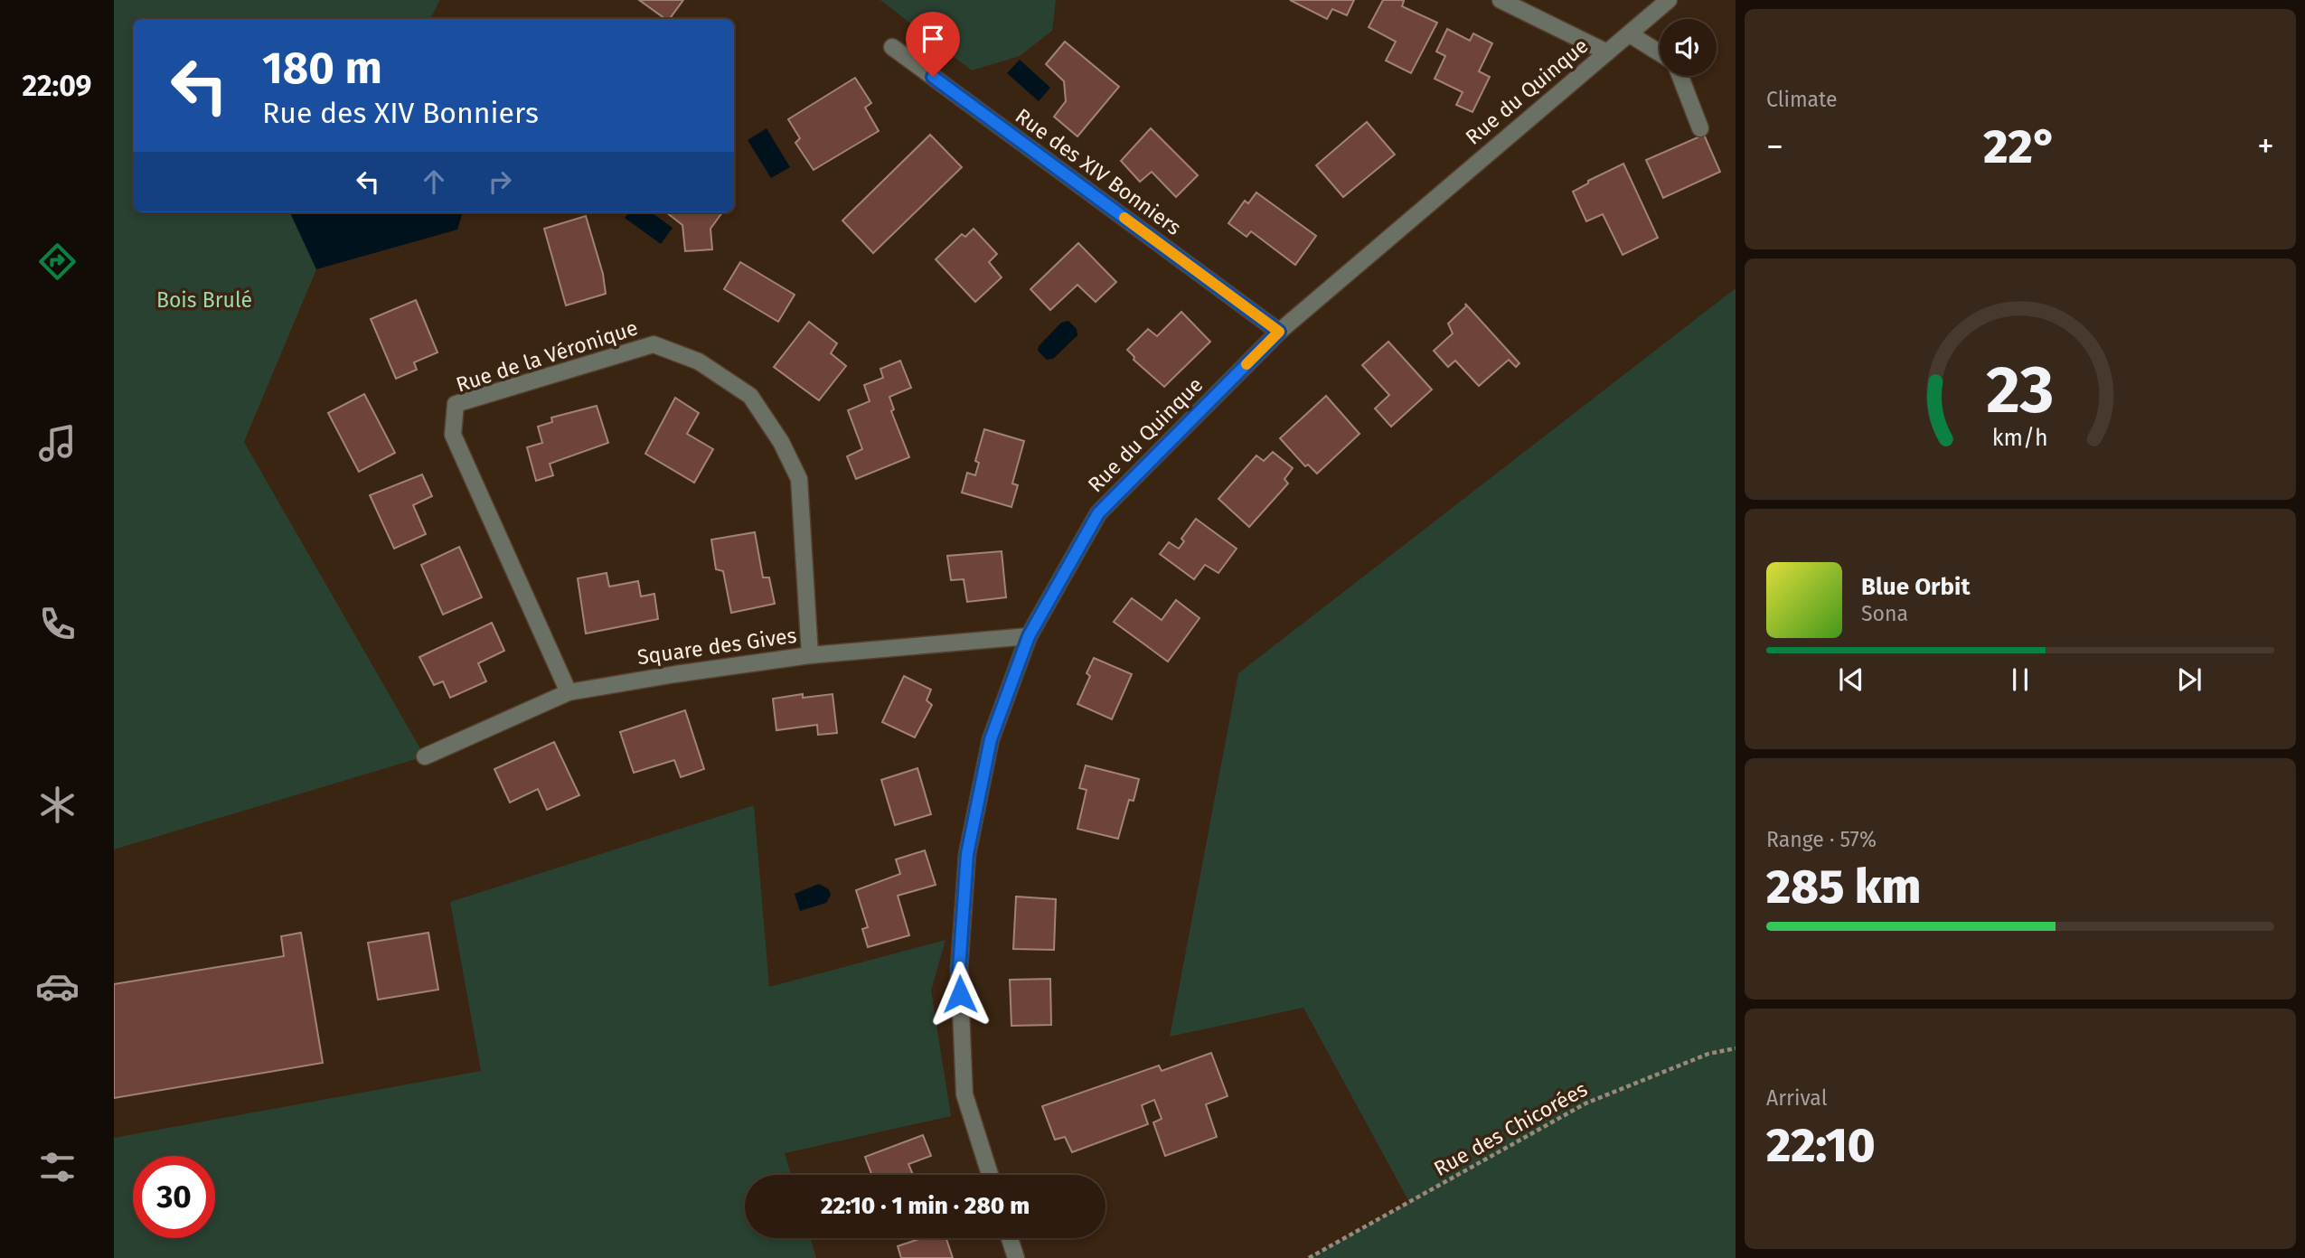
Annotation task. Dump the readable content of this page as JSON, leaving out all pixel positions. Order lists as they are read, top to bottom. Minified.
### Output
{"streets":{"street":["Rue du Quinque","Rue des XIV Bonniers","Rue de la Véronique","Square des Gives"],"path":["Rue des Chicorées"]},"crossings":[["Rue du Quinque","Rue des XIV Bonniers"],["Rue du Quinque","Square des Gives"],["Rue de la Véronique","Square des Gives"]],"parks":["Bois Brulé"],"page":{"tabs":"22:09","tile":["Climate",["Range · 57%","285 km"],["Arrival","22:10"]],"turn":["180 m","Rue des XIV Bonniers"],"heat":["−","22°","+"],"song":["Blue Orbit","Sona"],"limit":"30","trip":"22:10 · 1 min · 280 m","gauge":["23","km/h"]}}
